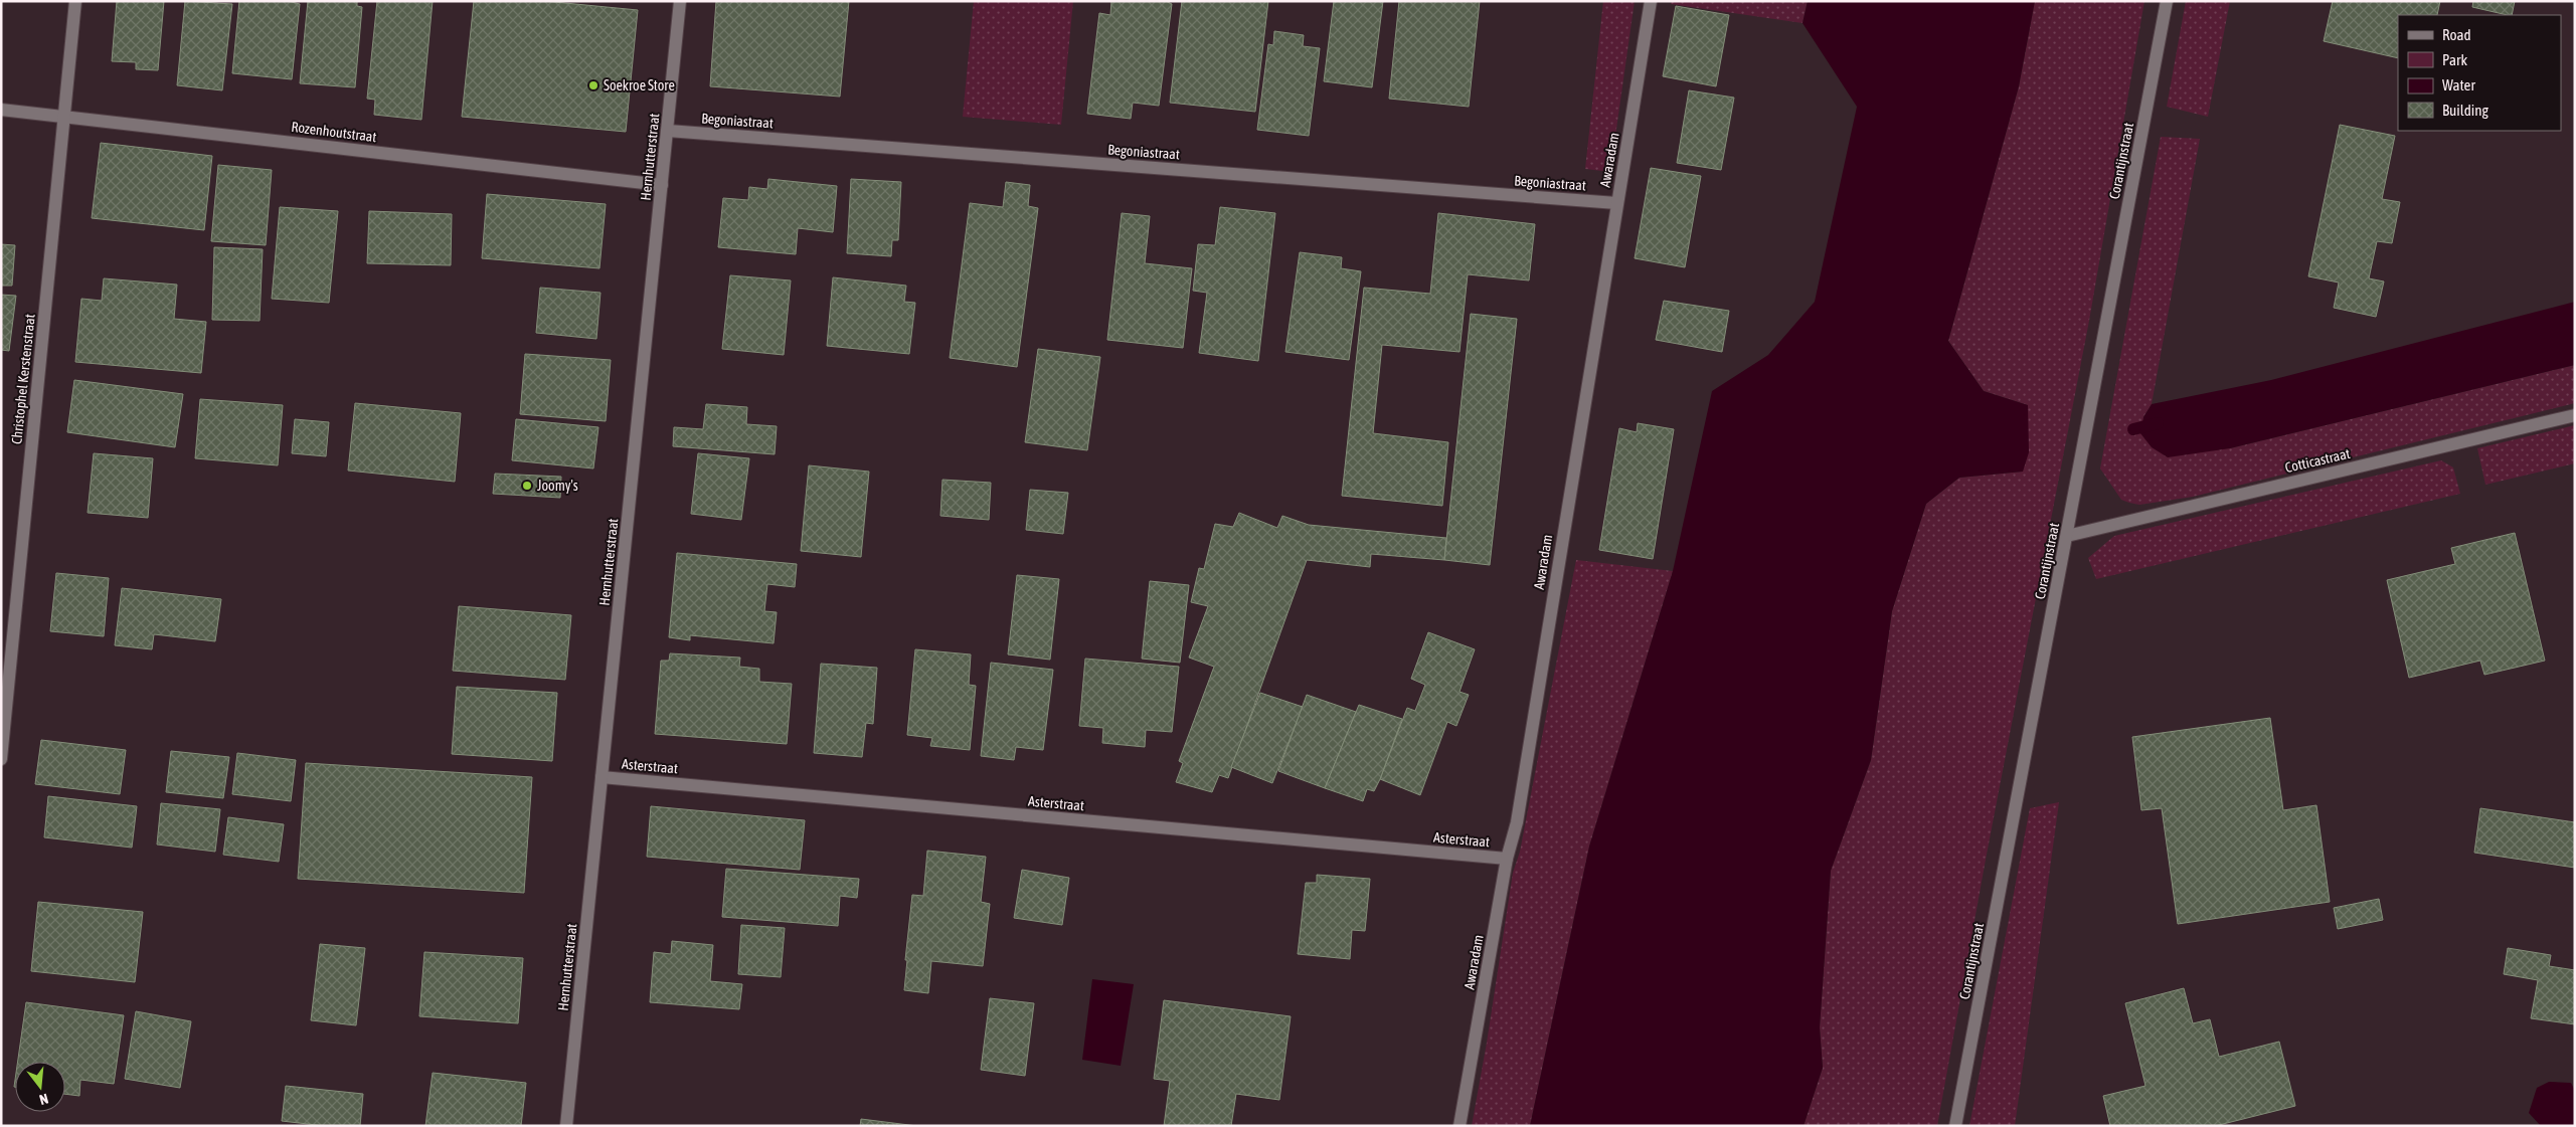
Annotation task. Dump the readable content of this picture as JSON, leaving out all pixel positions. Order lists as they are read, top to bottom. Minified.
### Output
{"streets":{"street":["Begoniastraat","Rozenhoutstraat","Hernhutterstraat","Awaradam","Corantijnstraat","Christophel Kerstenstraat","Cotticastraat","Asterstraat"]},"crossings":[["Begoniastraat","Hernhutterstraat"],["Begoniastraat","Awaradam"],["Rozenhoutstraat","Hernhutterstraat"],["Rozenhoutstraat","Christophel Kerstenstraat"],["Hernhutterstraat","Asterstraat"],["Awaradam","Asterstraat"],["Corantijnstraat","Cotticastraat"]],"places":["Soekroe Store","Joomy's"],"legend":["Road","Park","Water","Building"],"north":"bottom"}
